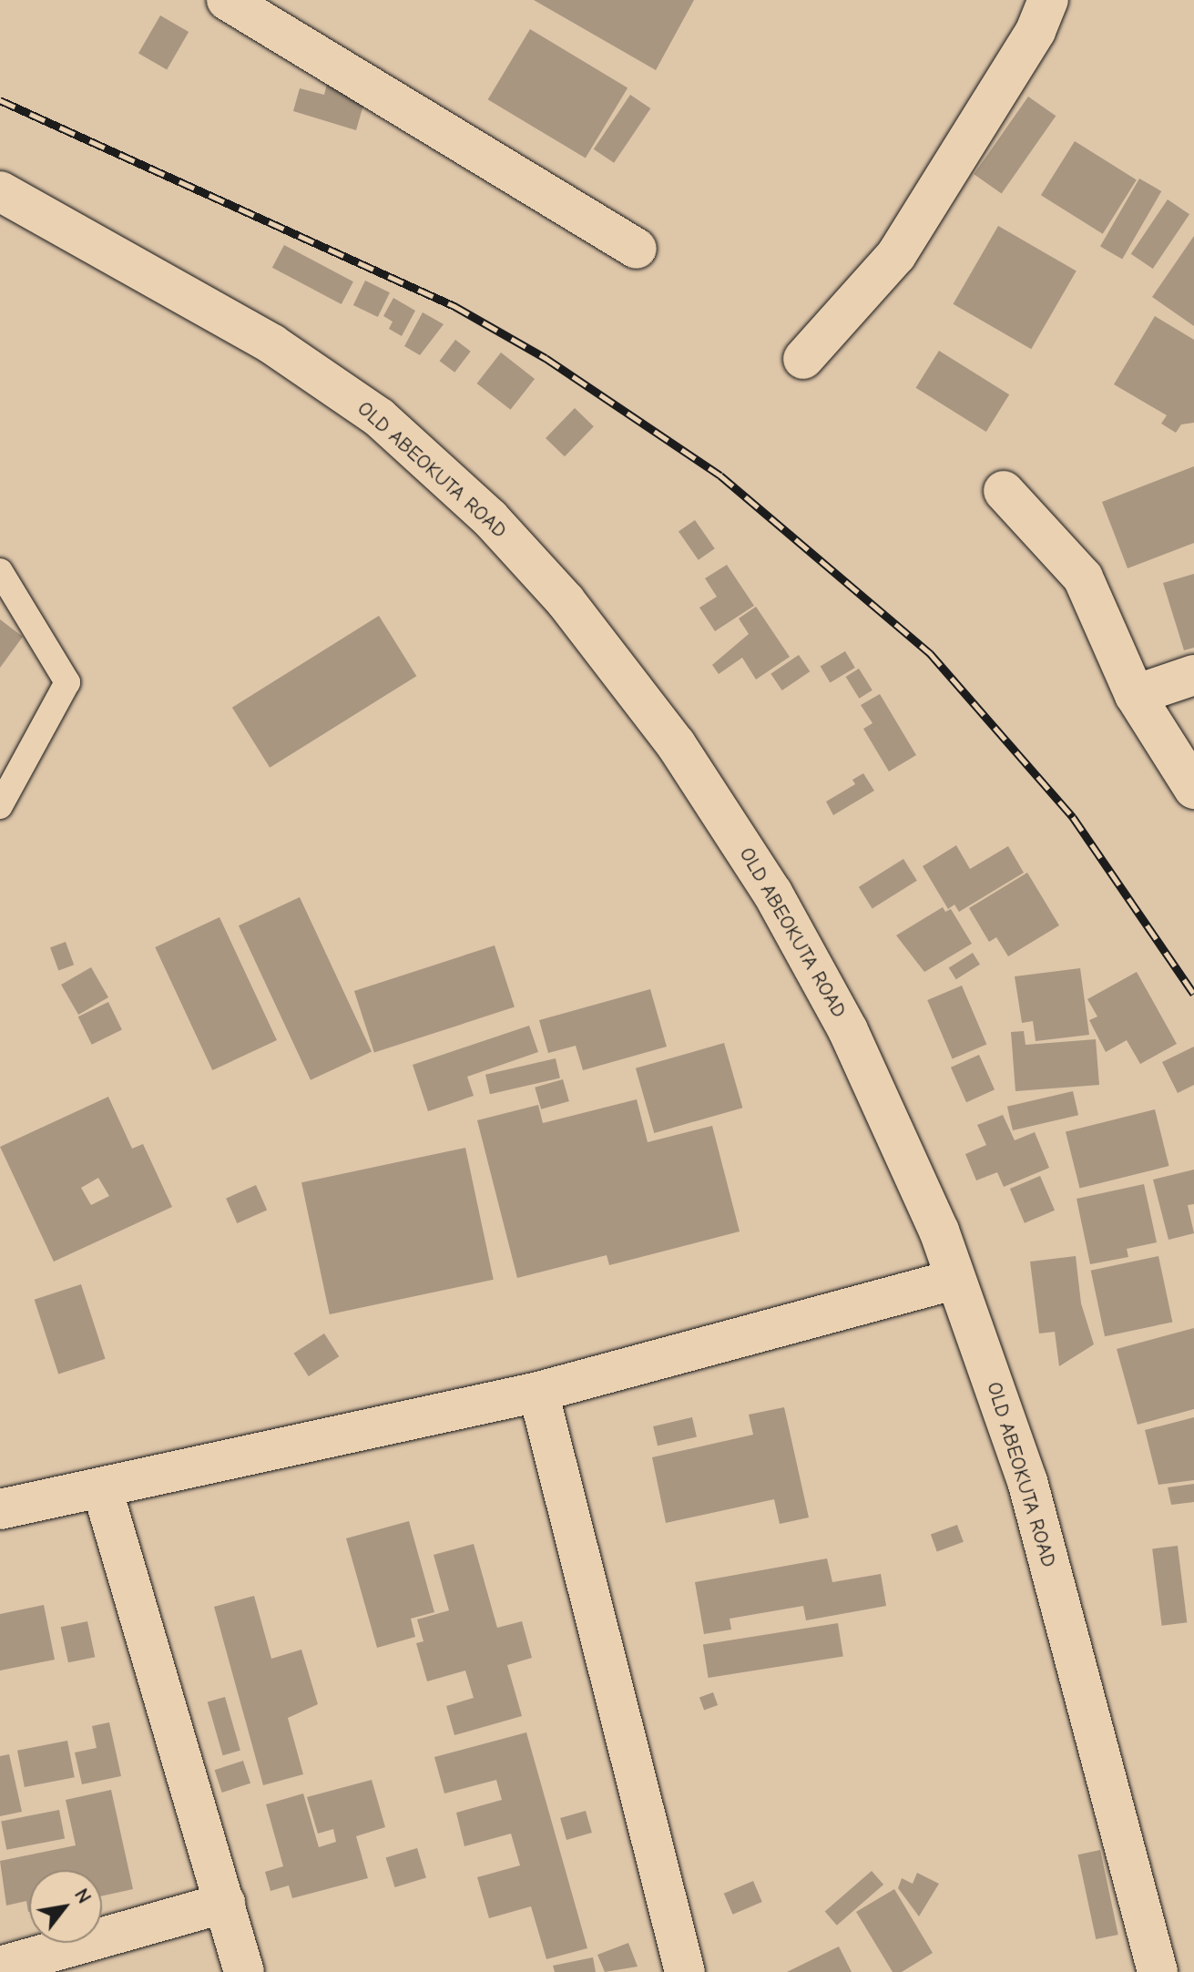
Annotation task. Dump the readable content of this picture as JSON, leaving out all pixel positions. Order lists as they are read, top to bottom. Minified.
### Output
{"streets":{"main road":["OLD ABEOKUTA ROAD"]},"north":"top right"}
